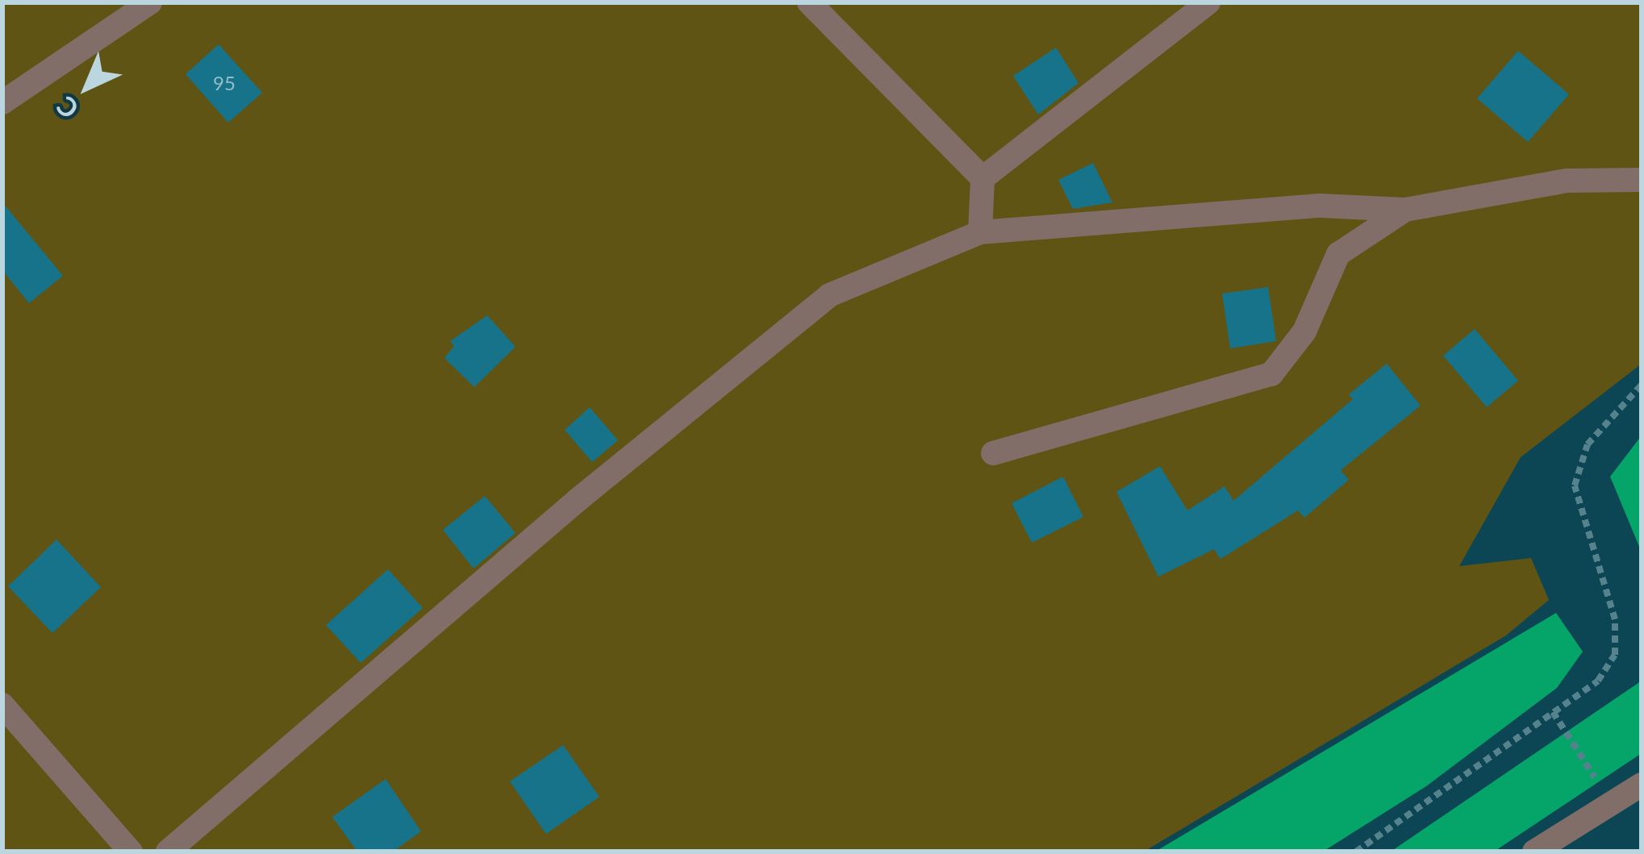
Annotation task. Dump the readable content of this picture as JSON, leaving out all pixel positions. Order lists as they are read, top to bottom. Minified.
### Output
{"house_numbers":["95"],"north":"bottom left"}
